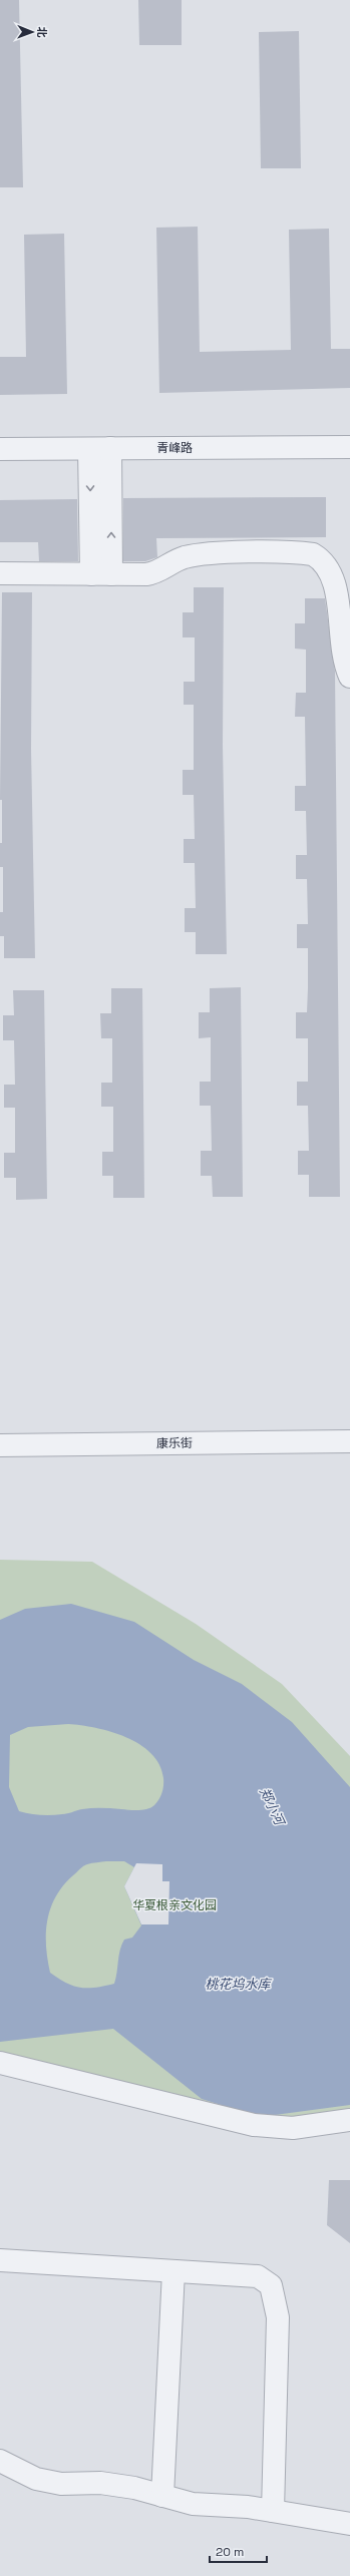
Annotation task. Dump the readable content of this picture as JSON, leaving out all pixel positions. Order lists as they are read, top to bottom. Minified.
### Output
{"streets":{"street":["青峰路","康乐街"]},"water":["郑小河","桃花坞水库"],"parks":["华夏根亲文化园"],"scale_bar":"20 m","north":"right"}
